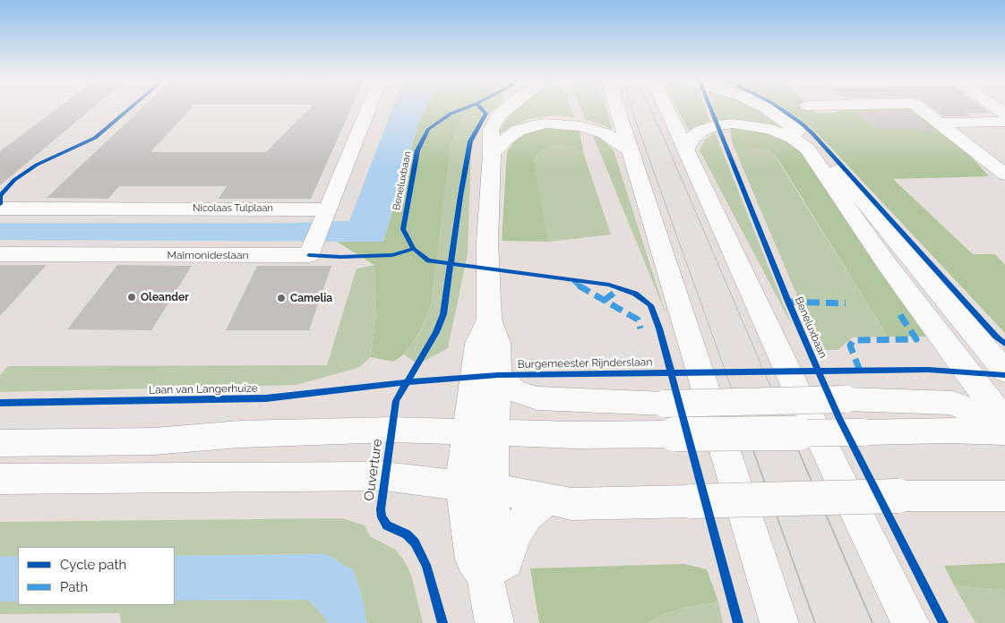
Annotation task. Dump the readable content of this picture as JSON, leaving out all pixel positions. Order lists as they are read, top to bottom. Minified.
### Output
{"streets":{"main road":["Nicolaas Tulplaan","Maimonideslaan"],"cycle path":["Beneluxbaan","Burgemeester Rijnderslaan","Ouverture"]},"crossings":[["Nicolaas Tulplaan","Maimonideslaan"]],"places":["Oleander","Camelia"],"legend":["Cycle path","Path"]}
